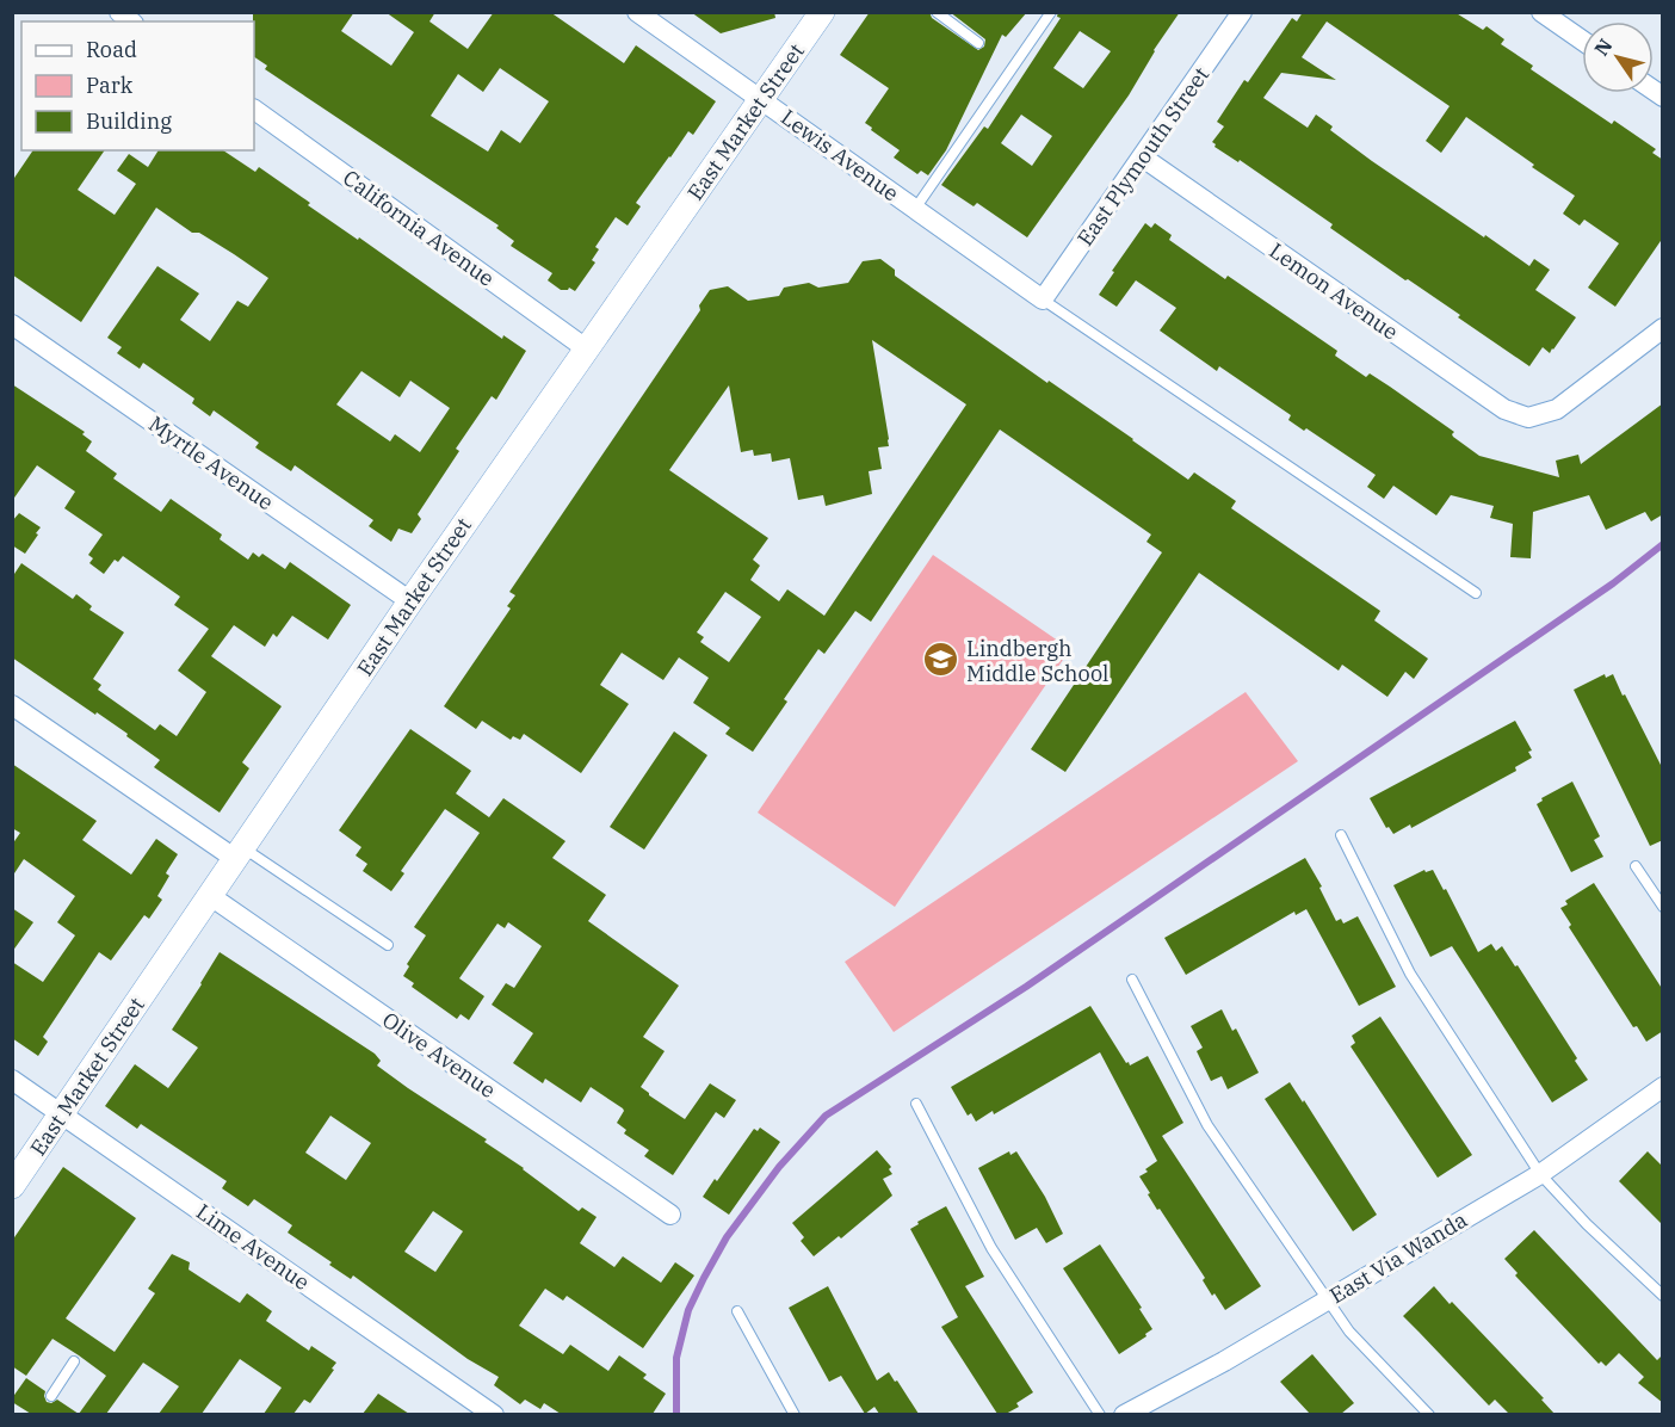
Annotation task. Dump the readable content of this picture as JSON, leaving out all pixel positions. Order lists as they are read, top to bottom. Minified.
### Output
{"streets":{"street":["East Market Street","Lewis Avenue","East Plymouth Street","California Avenue","Lemon Avenue","Myrtle Avenue","Olive Avenue","Lime Avenue","East Via Wanda"]},"crossings":[["East Market Street","Lewis Avenue"],["East Market Street","California Avenue"],["East Market Street","Myrtle Avenue"],["East Market Street","Olive Avenue"],["East Market Street","Lime Avenue"],["Lewis Avenue","East Plymouth Street"],["East Plymouth Street","Lemon Avenue"]],"places":{"school or university":["Lindbergh Middle School"]},"legend":["Road","Park","Building"],"north":"top left"}
